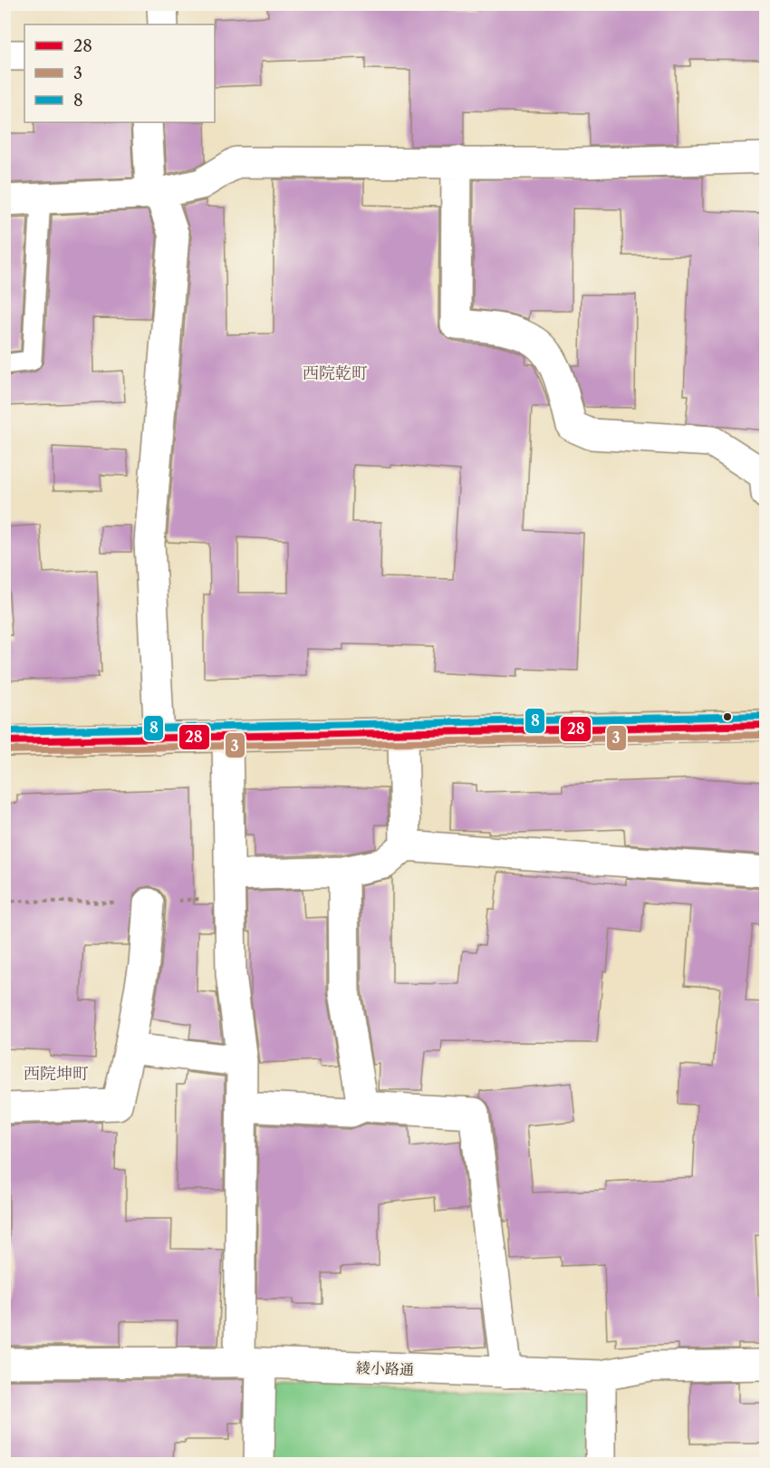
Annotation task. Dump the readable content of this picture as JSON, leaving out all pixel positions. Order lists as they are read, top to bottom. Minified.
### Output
{"streets":{"street":["綾小路通"]},"districts":["西院乾町","西院坤町"],"lines":["transit line 8","transit line 28","transit line 3"],"legend":["28","3","8"]}
